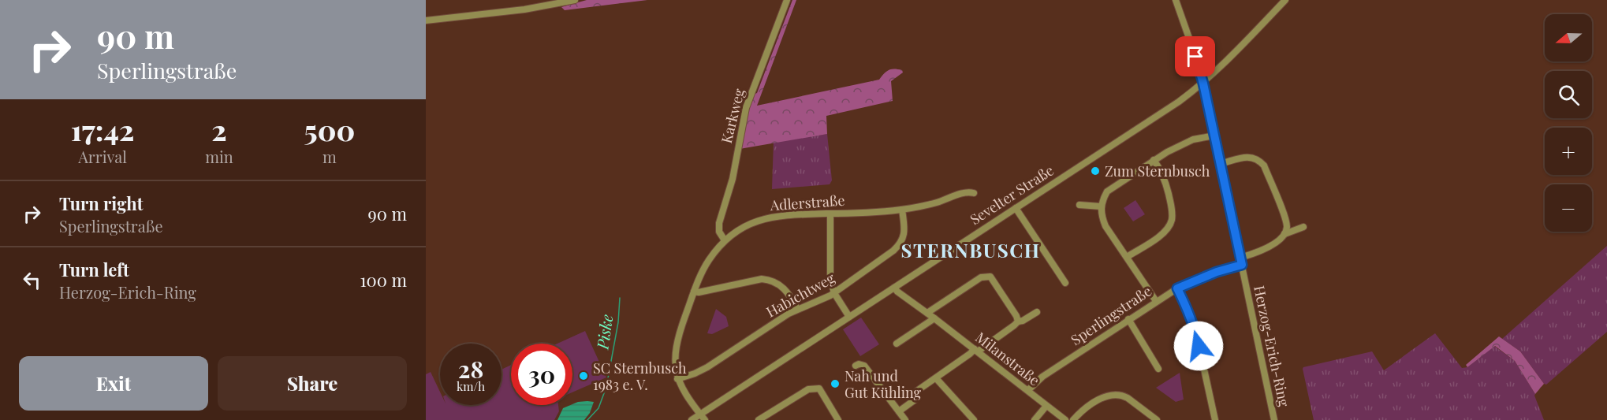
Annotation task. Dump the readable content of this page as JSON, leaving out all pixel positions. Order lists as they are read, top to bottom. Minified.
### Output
{"streets":{"street":["Karkweg","Sevelter Straße","Adlerstraße","Habichtweg","Sperlingstraße","Herzog-Erich-Ring","Milanstraße"]},"crossings":[["Karkweg","Adlerstraße"],["Sevelter Straße","Adlerstraße"],["Sevelter Straße","Herzog-Erich-Ring"],["Sevelter Straße","Milanstraße"],["Adlerstraße","Habichtweg"],["Sperlingstraße","Herzog-Erich-Ring"],["Sperlingstraße","Milanstraße"]],"districts":["STERNBUSCH"],"water":["Piske"],"places":["Zum Sternbusch","SC Sternbusch 1983 e. V.","Nah und Gut Kühling"],"north":"left","page":{"turn":["90 m","Sperlingstraße"],"map_buttons":["+","−"],"eta":["17:42","Arrival","2","min","500","m"],"list":[{"name":"Turn right","note":"Sperlingstraße","value":"90 m"},{"name":"Turn left","note":"Herzog-Erich-Ring","value":"100 m"}],"speed":"28 km/h","limit":"30","buttons":["Exit","Share"]}}
